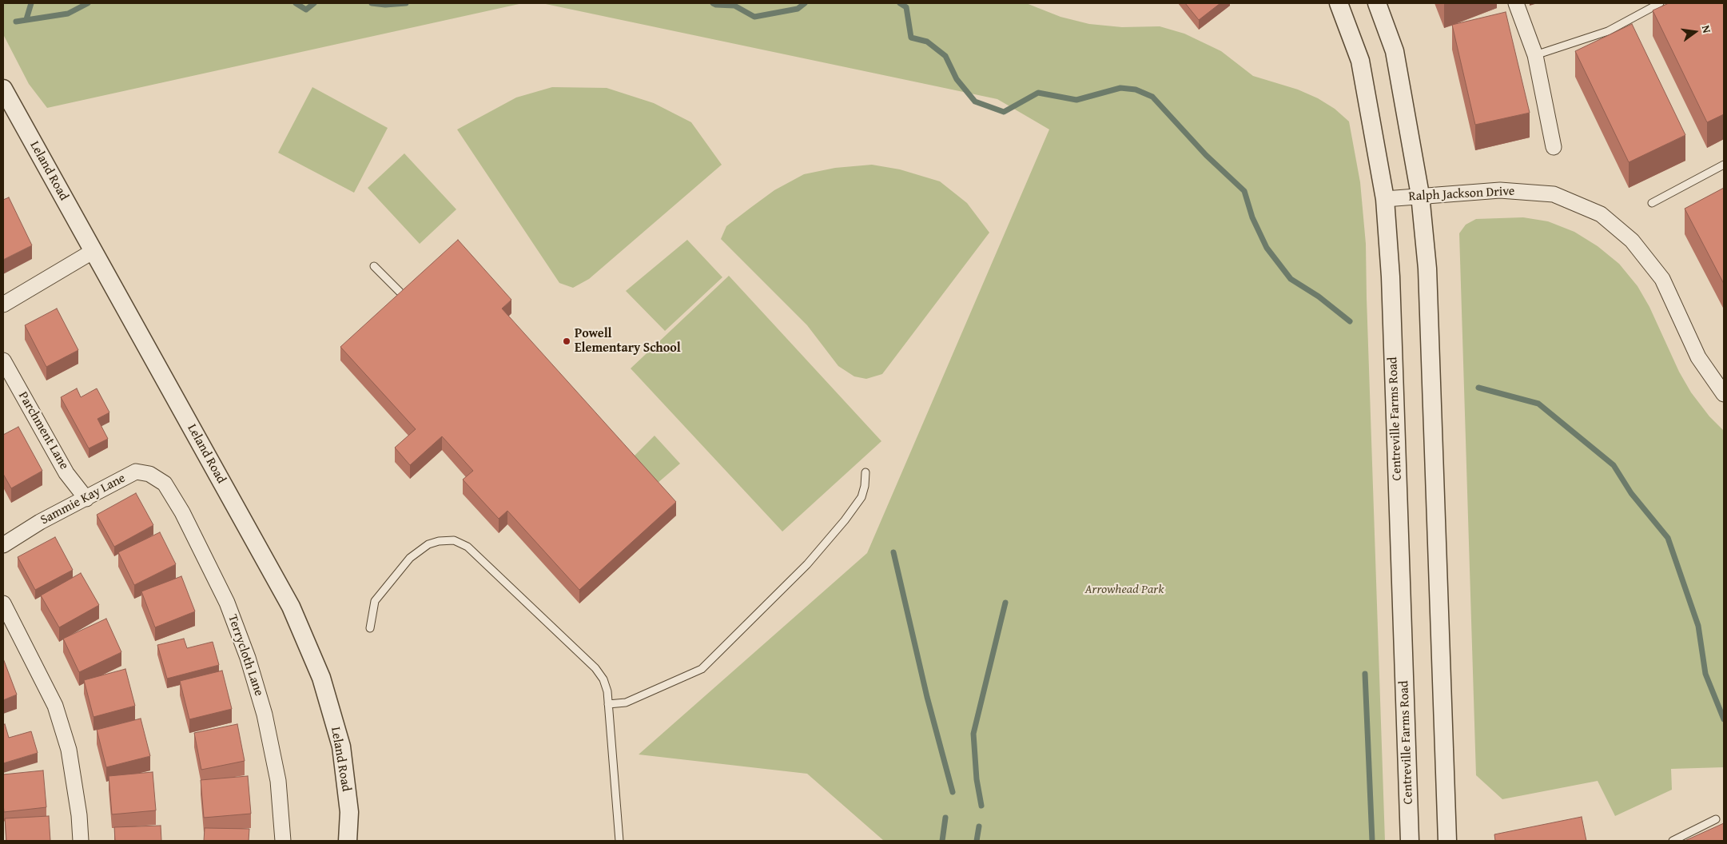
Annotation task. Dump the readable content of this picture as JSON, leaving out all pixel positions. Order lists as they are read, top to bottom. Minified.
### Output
{"streets":{"street":["Leland Road","Ralph Jackson Drive","Centreville Farms Road","Parchment Lane","Sammie Kay Lane","Terrycloth Lane"]},"crossings":[["Ralph Jackson Drive","Centreville Farms Road"],["Parchment Lane","Sammie Kay Lane"],["Sammie Kay Lane","Terrycloth Lane"]],"parks":["Arrowhead Park"],"places":["Powell Elementary School"],"north":"right"}
